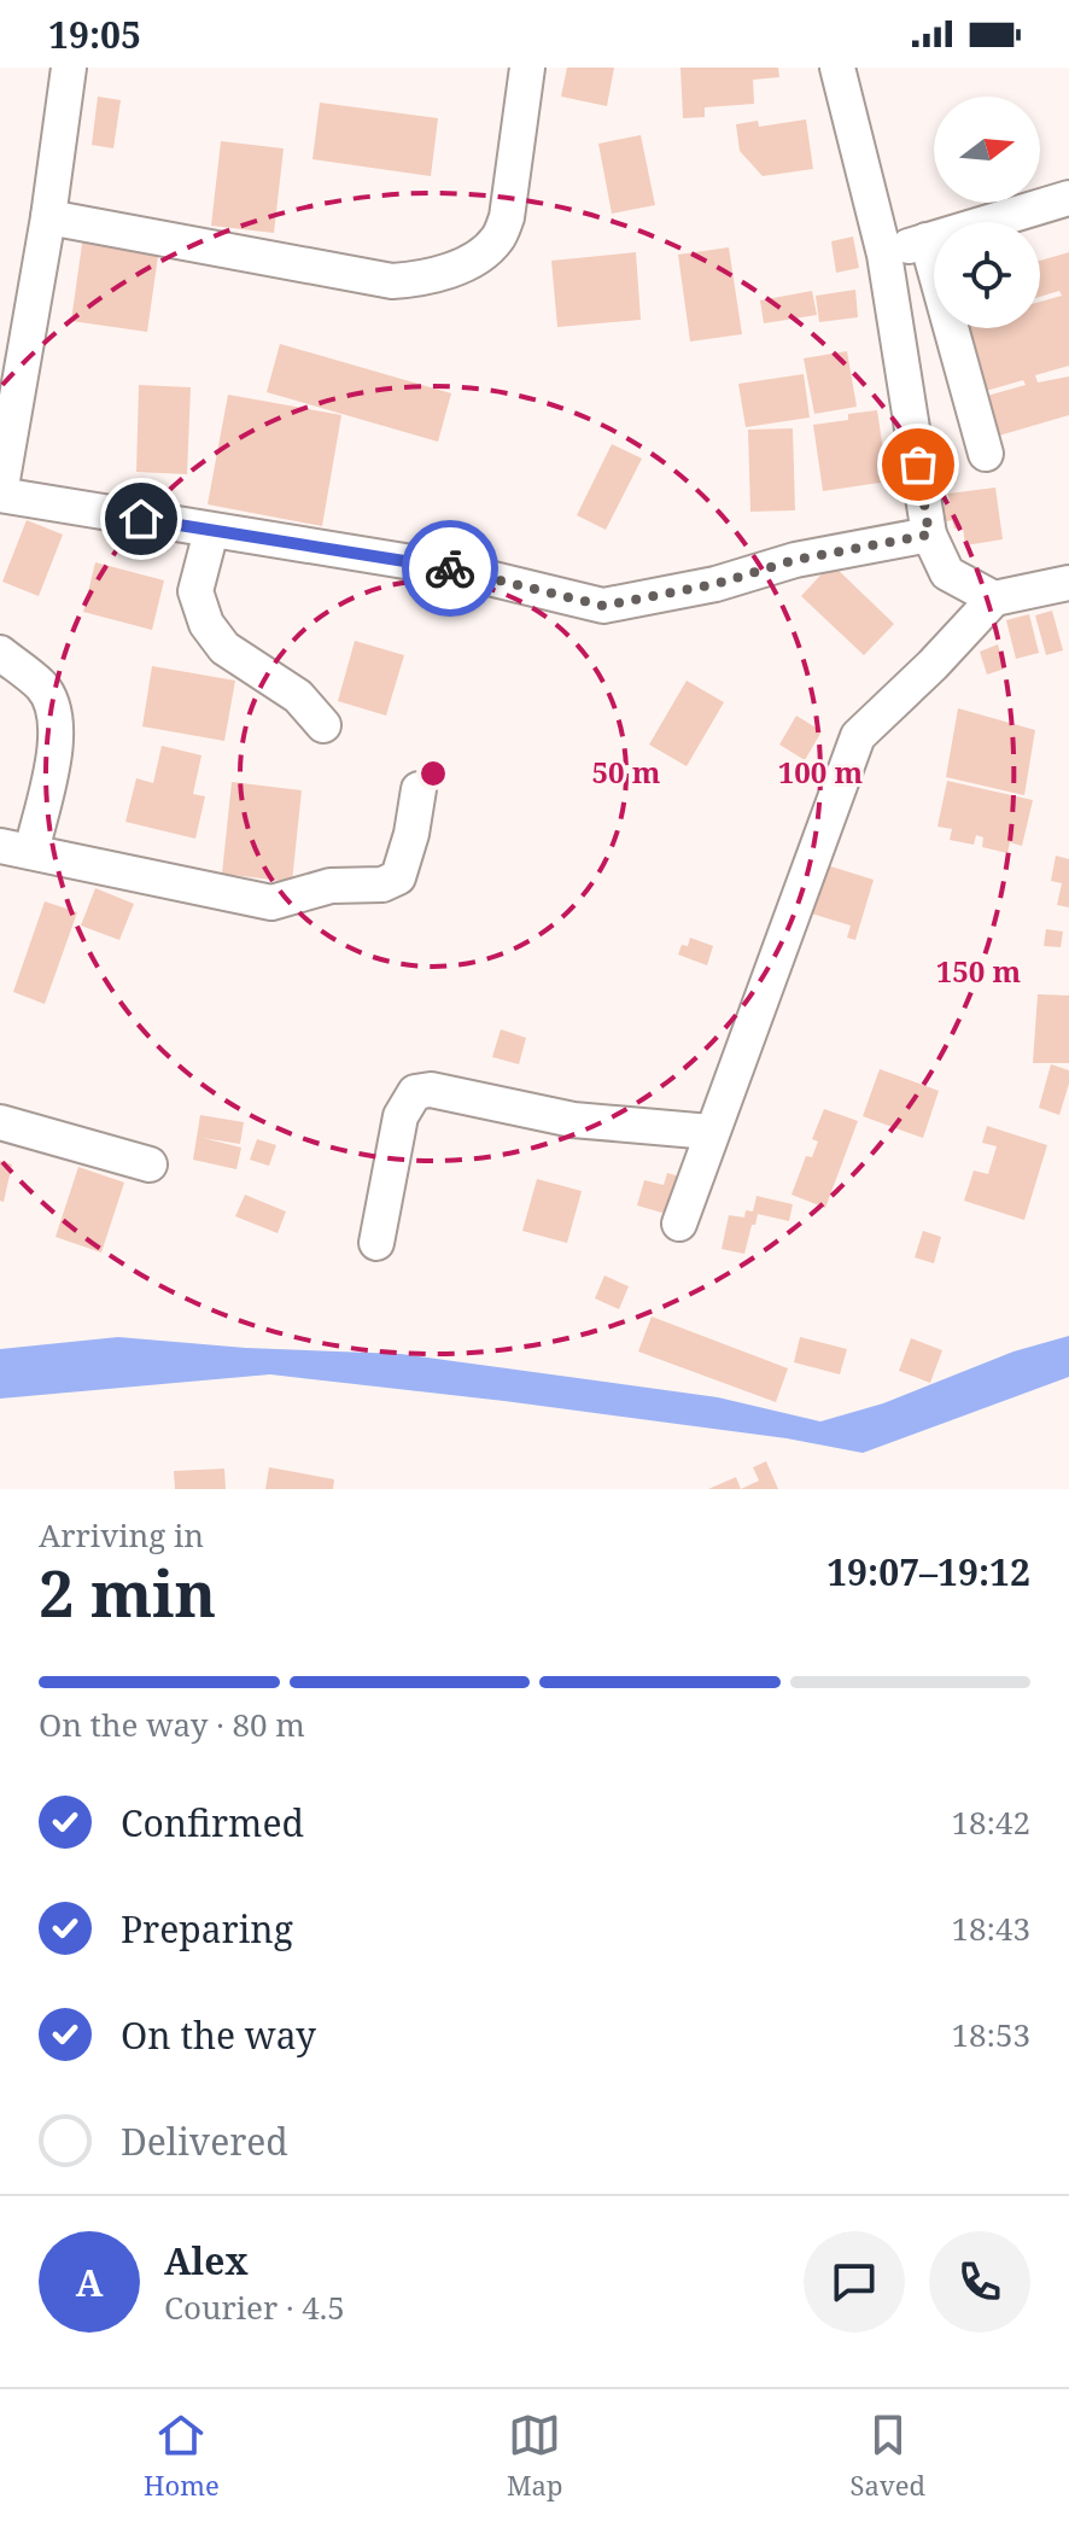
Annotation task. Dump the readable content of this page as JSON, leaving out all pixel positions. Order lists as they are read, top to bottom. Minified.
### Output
{"north":"right","page":{"status":"19:05","heading":["2 min","Arriving in","19:07–19:12"],"panel":["Alex","Courier · 4.5"],"bar":"On the way · 80 m","list":[["Confirmed","18:42"],["Preparing","18:43"],["On the way","18:53"],"Delivered"],"round":"A","tabs":["Home","Map","Saved"]},"rings":["50 m","100 m","150 m"]}
